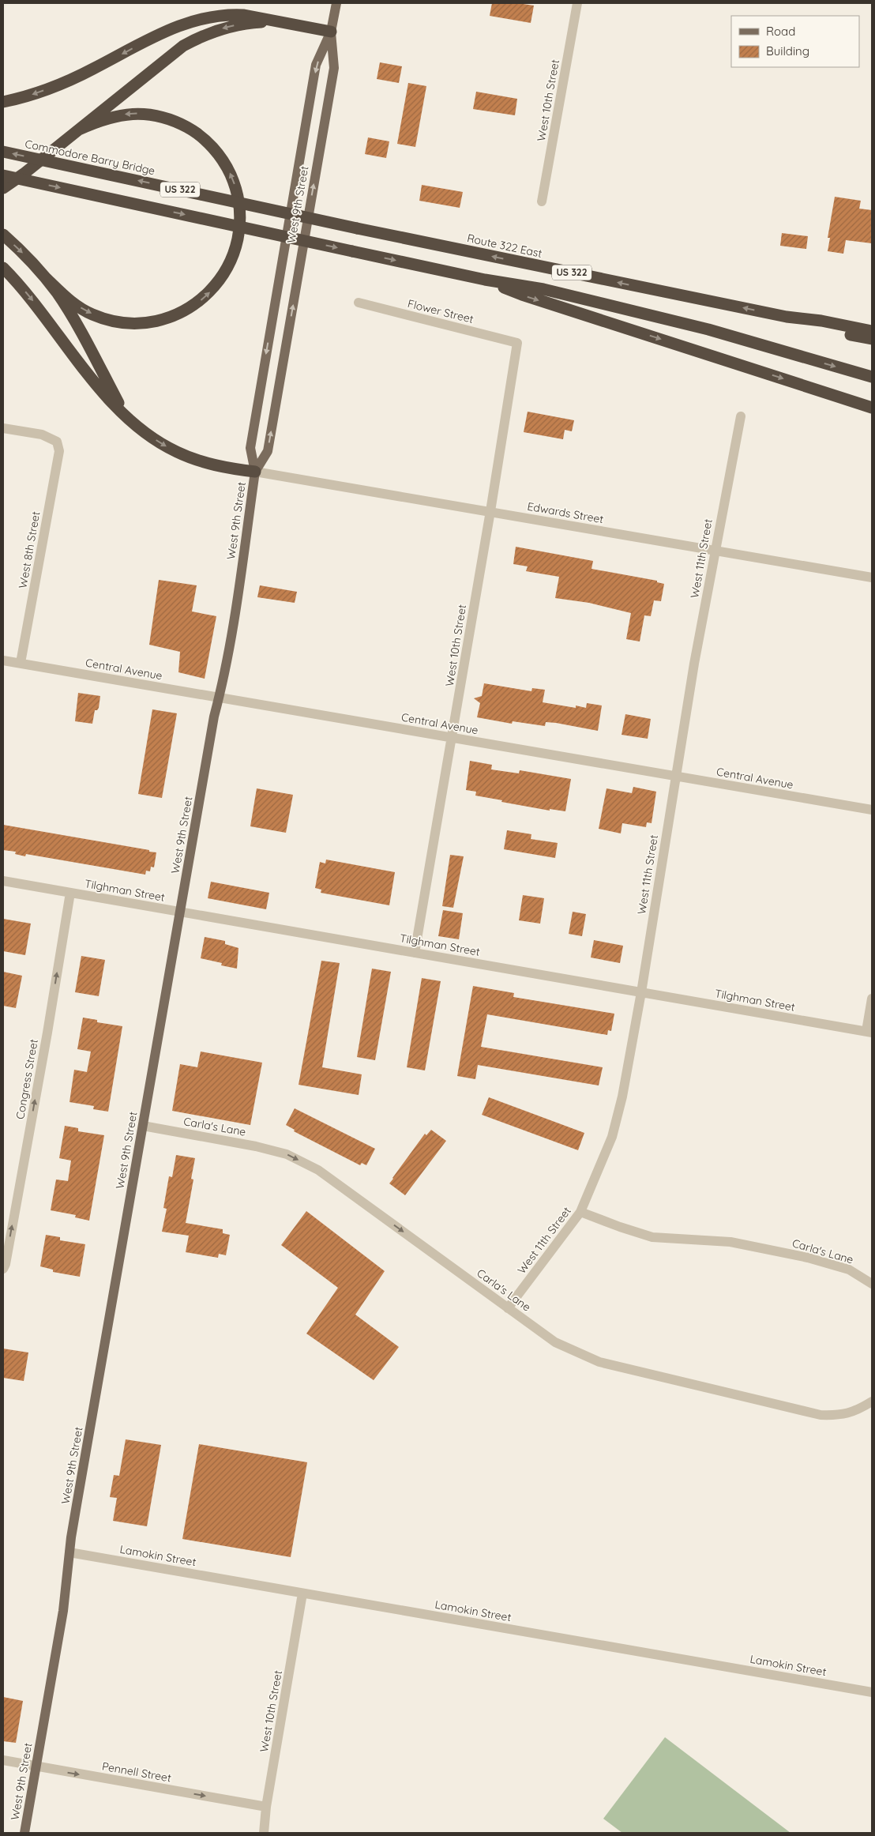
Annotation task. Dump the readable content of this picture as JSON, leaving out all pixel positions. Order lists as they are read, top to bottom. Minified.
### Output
{"streets":{"highway":["Commodore Barry Bridge","US 322","Route 322 East"],"main road":["West 9th Street"],"street":["West 10th Street","Flower Street","Edwards Street","West 8th Street","West 11th Street","Central Avenue","Tilghman Street","Congress Street","Carla's Lane","Lamokin Street","Pennell Street"]},"crossings":[["West 10th Street","Flower Street"],["West 10th Street","Edwards Street"],["West 10th Street","Central Avenue"],["West 10th Street","Tilghman Street"],["West 10th Street","Lamokin Street"],["West 10th Street","Pennell Street"],["Commodore Barry Bridge","Route 322 East"],["US 322","Route 322 East"],["West 9th Street","Edwards Street"],["West 9th Street","Central Avenue"],["West 9th Street","Tilghman Street"],["West 9th Street","Carla's Lane"],["West 9th Street","Lamokin Street"],["West 9th Street","Pennell Street"],["Edwards Street","West 11th Street"],["West 8th Street","Central Avenue"],["West 11th Street","Central Avenue"],["West 11th Street","Tilghman Street"],["West 11th Street","Carla's Lane"],["Tilghman Street","Congress Street"]],"one_way":["Congress Street","Carla's Lane","Pennell Street"],"legend":["Road","Building"]}
